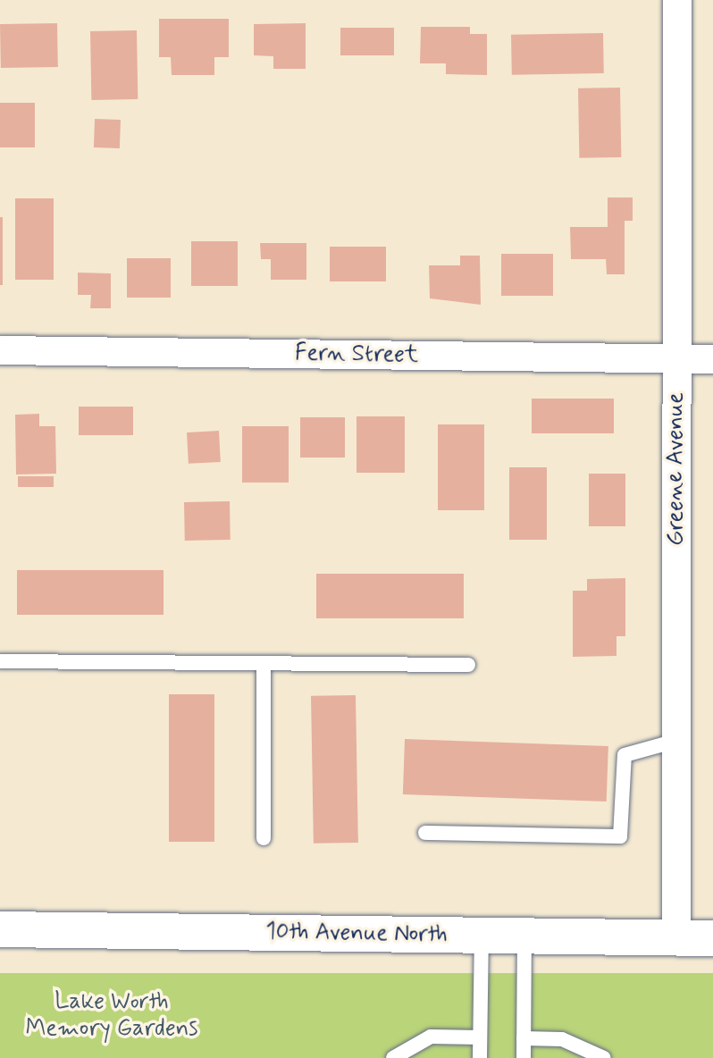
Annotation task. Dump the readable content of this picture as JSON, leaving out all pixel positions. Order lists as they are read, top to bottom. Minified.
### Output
{"streets":{"street":["Fern Street","Greene Avenue","10th Avenue North"]},"crossings":[["Fern Street","Greene Avenue"],["Greene Avenue","10th Avenue North"]],"parks":["Lake Worth Memory Gardens"]}
